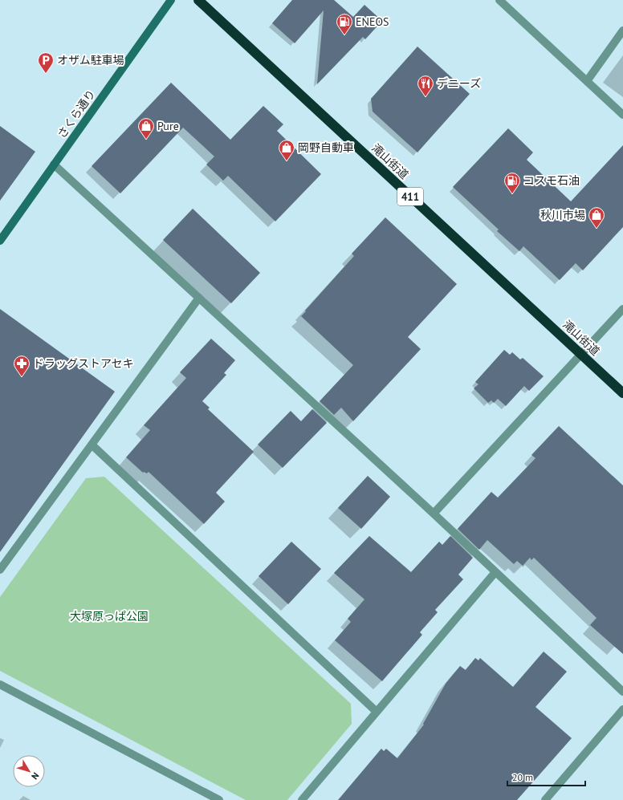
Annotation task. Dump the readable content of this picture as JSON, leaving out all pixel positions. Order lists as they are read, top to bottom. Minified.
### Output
{"streets":{"highway":["滝山街道","411"],"street":["さくら通り"]},"parks":["大塚原っぱ公園"],"places":{"fuel station":["ENEOS","コスモ石油"],"parking":["オザム駐車場"],"restaurant":["デニーズ"],"shop":["Pure","岡野自動車","秋川市場"],"pharmacy":["ドラッグストアセキ"]},"scale_bar":"20 m","north":"bottom right"}
